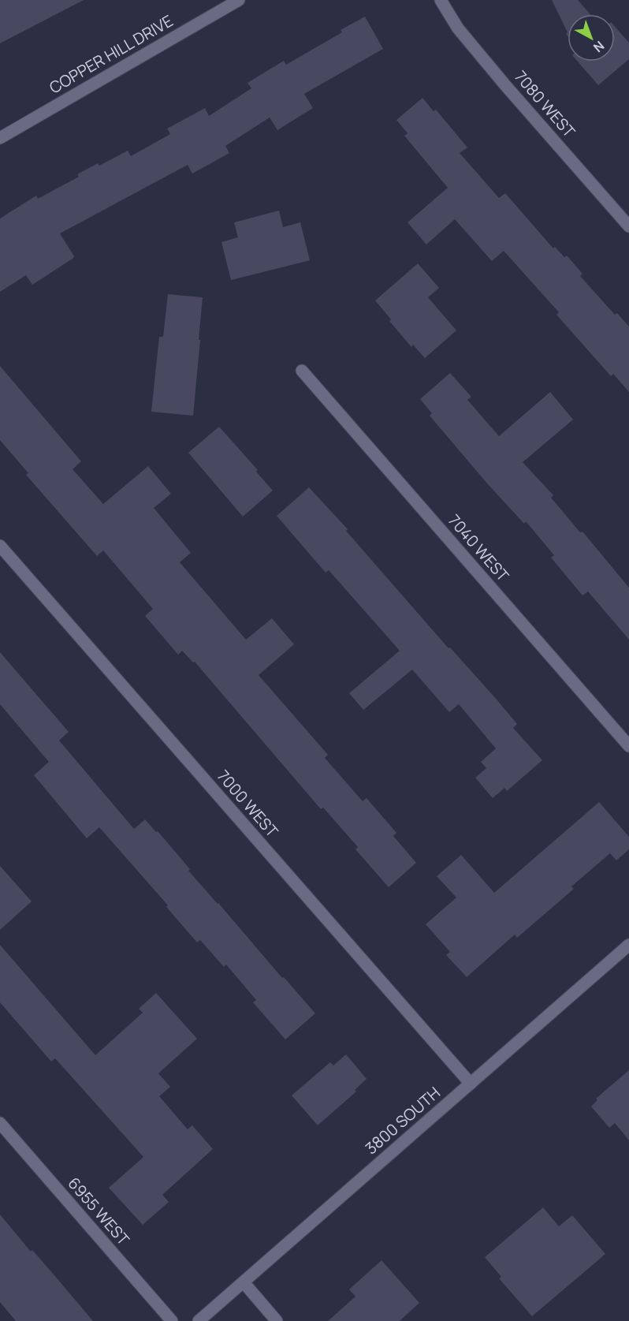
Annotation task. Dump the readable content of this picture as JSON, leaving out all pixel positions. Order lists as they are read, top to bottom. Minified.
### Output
{"streets":{"street":["COPPER HILL DRIVE","7080 WEST","7040 WEST","7000 WEST","3800 SOUTH","6955 WEST"]},"crossings":[["7000 WEST","3800 SOUTH"]],"north":"bottom right"}
